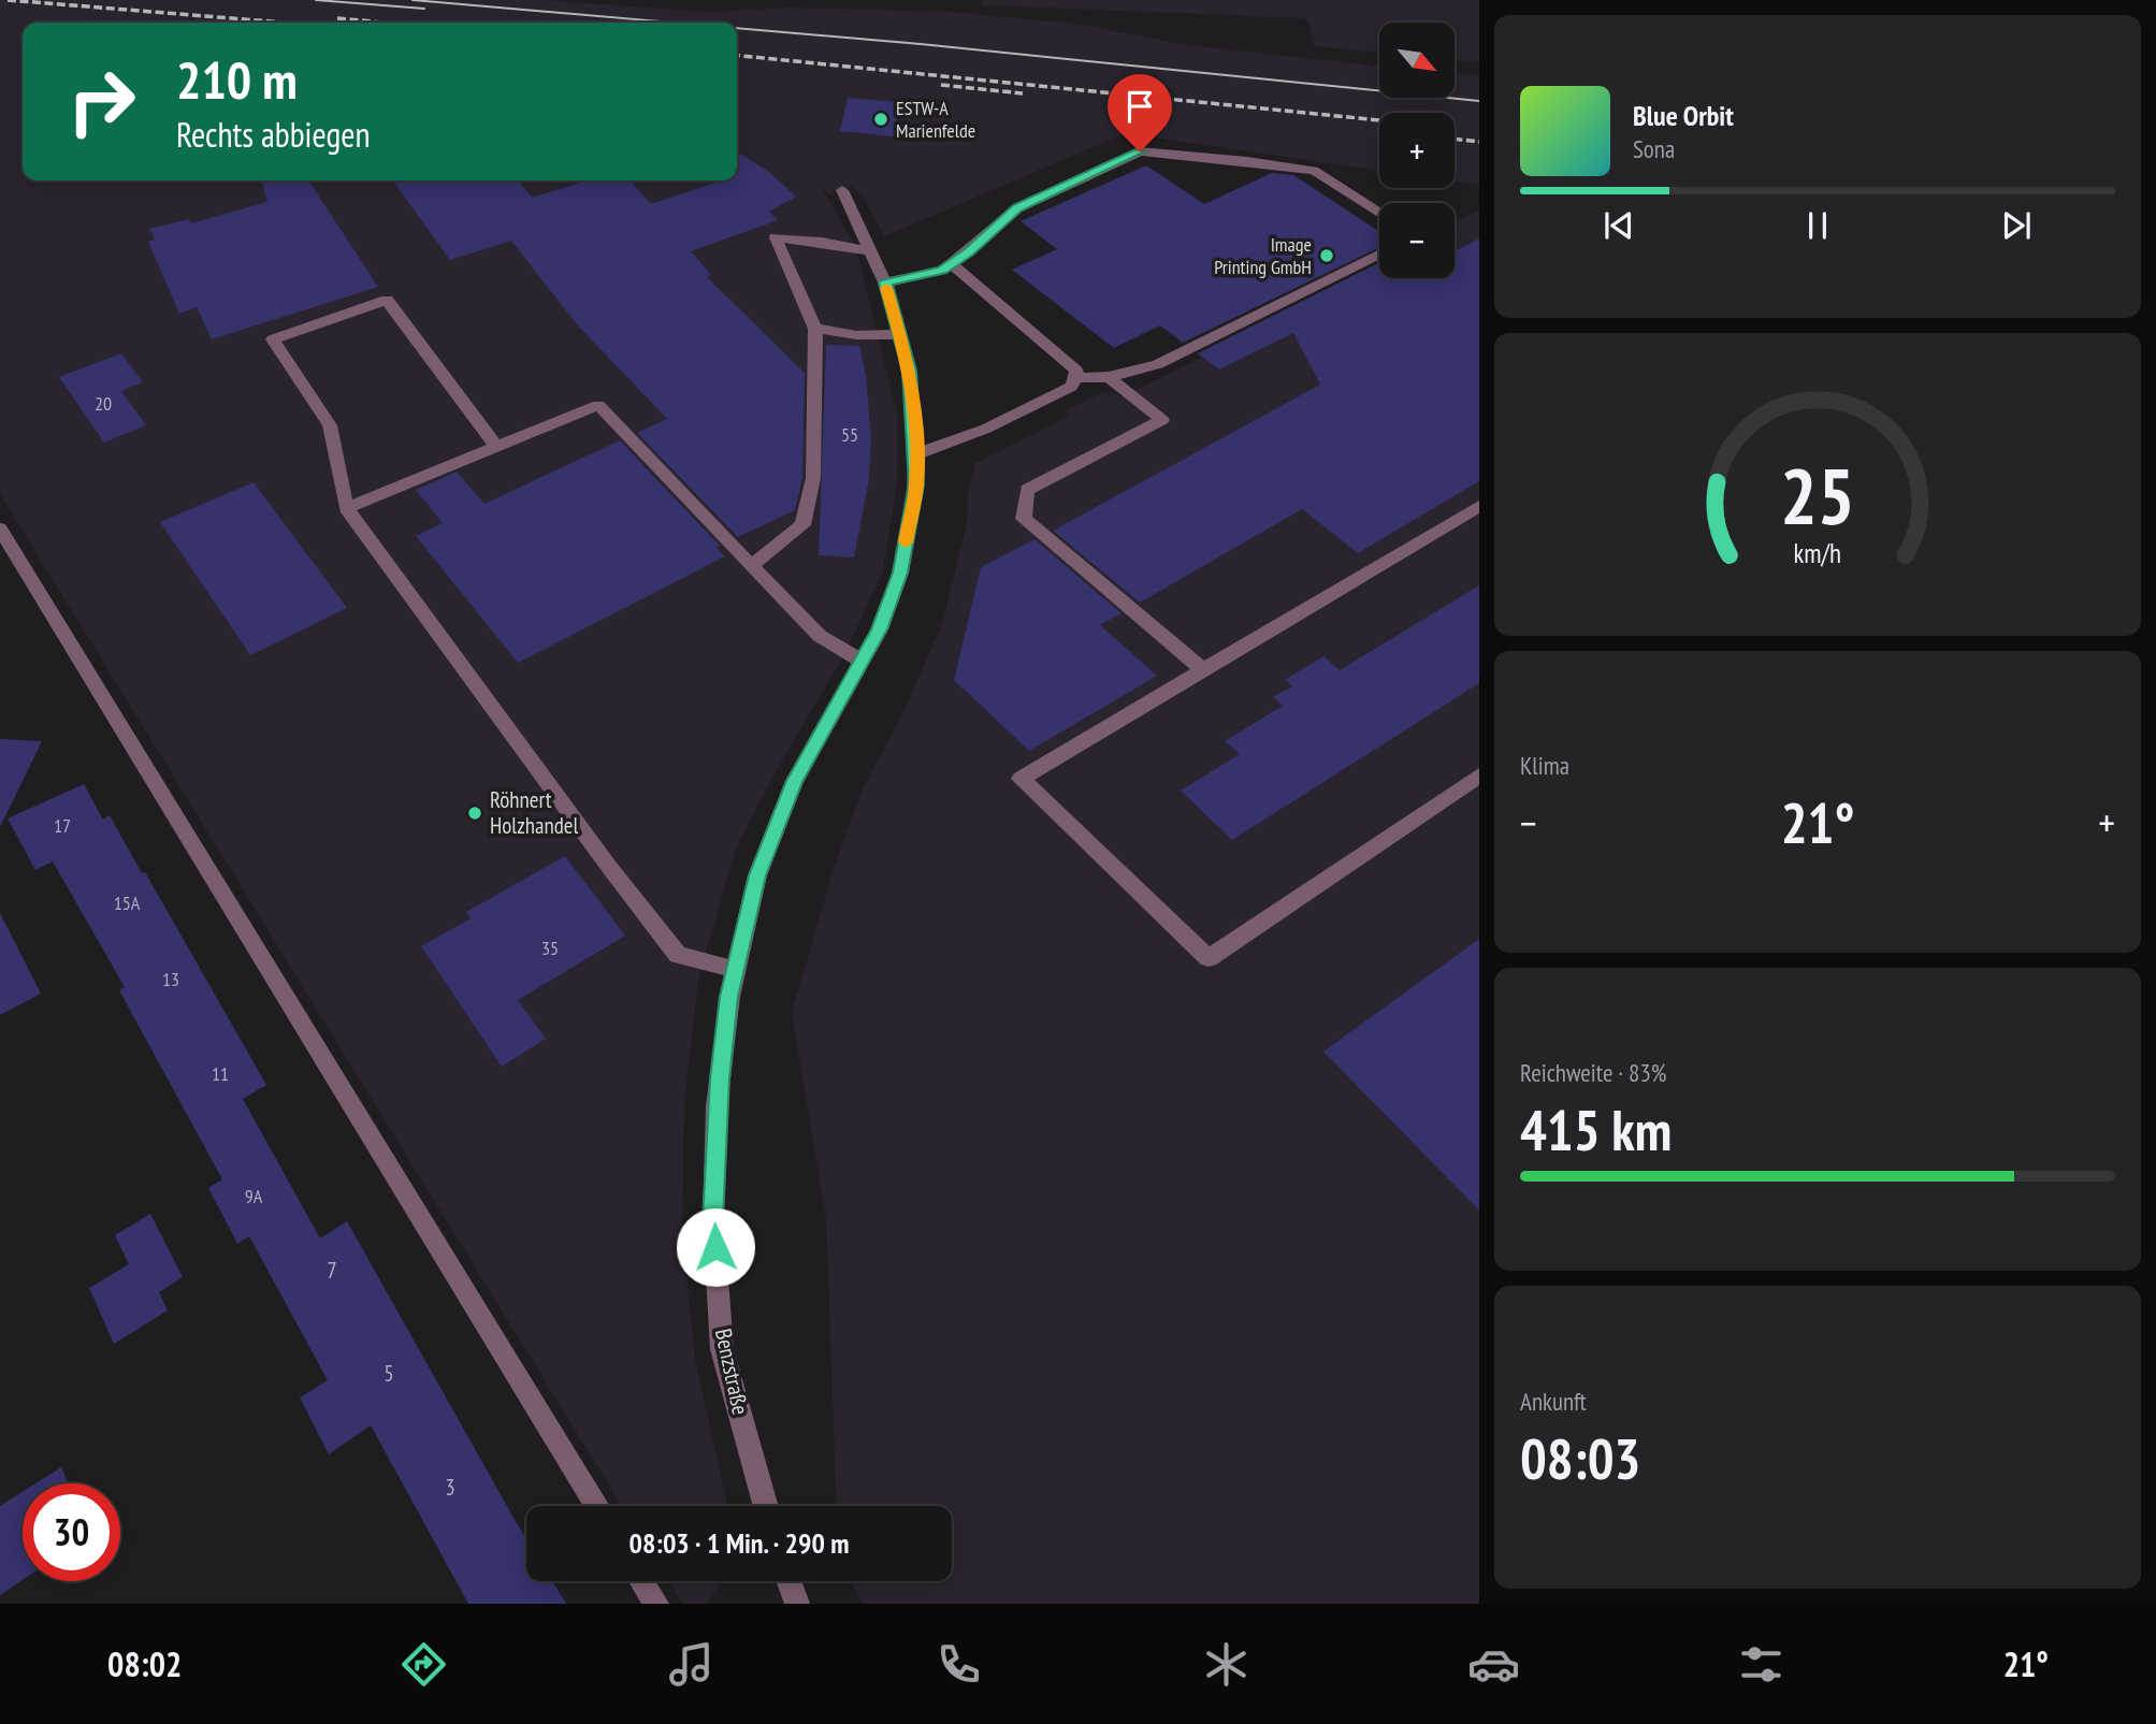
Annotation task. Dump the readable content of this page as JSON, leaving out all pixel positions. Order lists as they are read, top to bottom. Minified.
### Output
{"streets":{"street":["Benzstraße"]},"places":["ESTW-A Marienfelde","Image Printing GmbH","Röhnert Holzhandel"],"house_numbers":["20","55","17","15A","35","13","11","9A","7","5","3"],"north":"bottom right","page":{"map_buttons":["+","−"],"turn":["210 m","Rechts abbiegen"],"song":["Blue Orbit","Sona"],"tile":["Klima",["Reichweite · 83%","415 km"],["Ankunft","08:03"]],"heat":["−","21°","+"],"limit":"30","trip":"08:03 · 1 Min. · 290 m","tabs":["08:02","21°"],"gauge":["25","km/h"]}}
